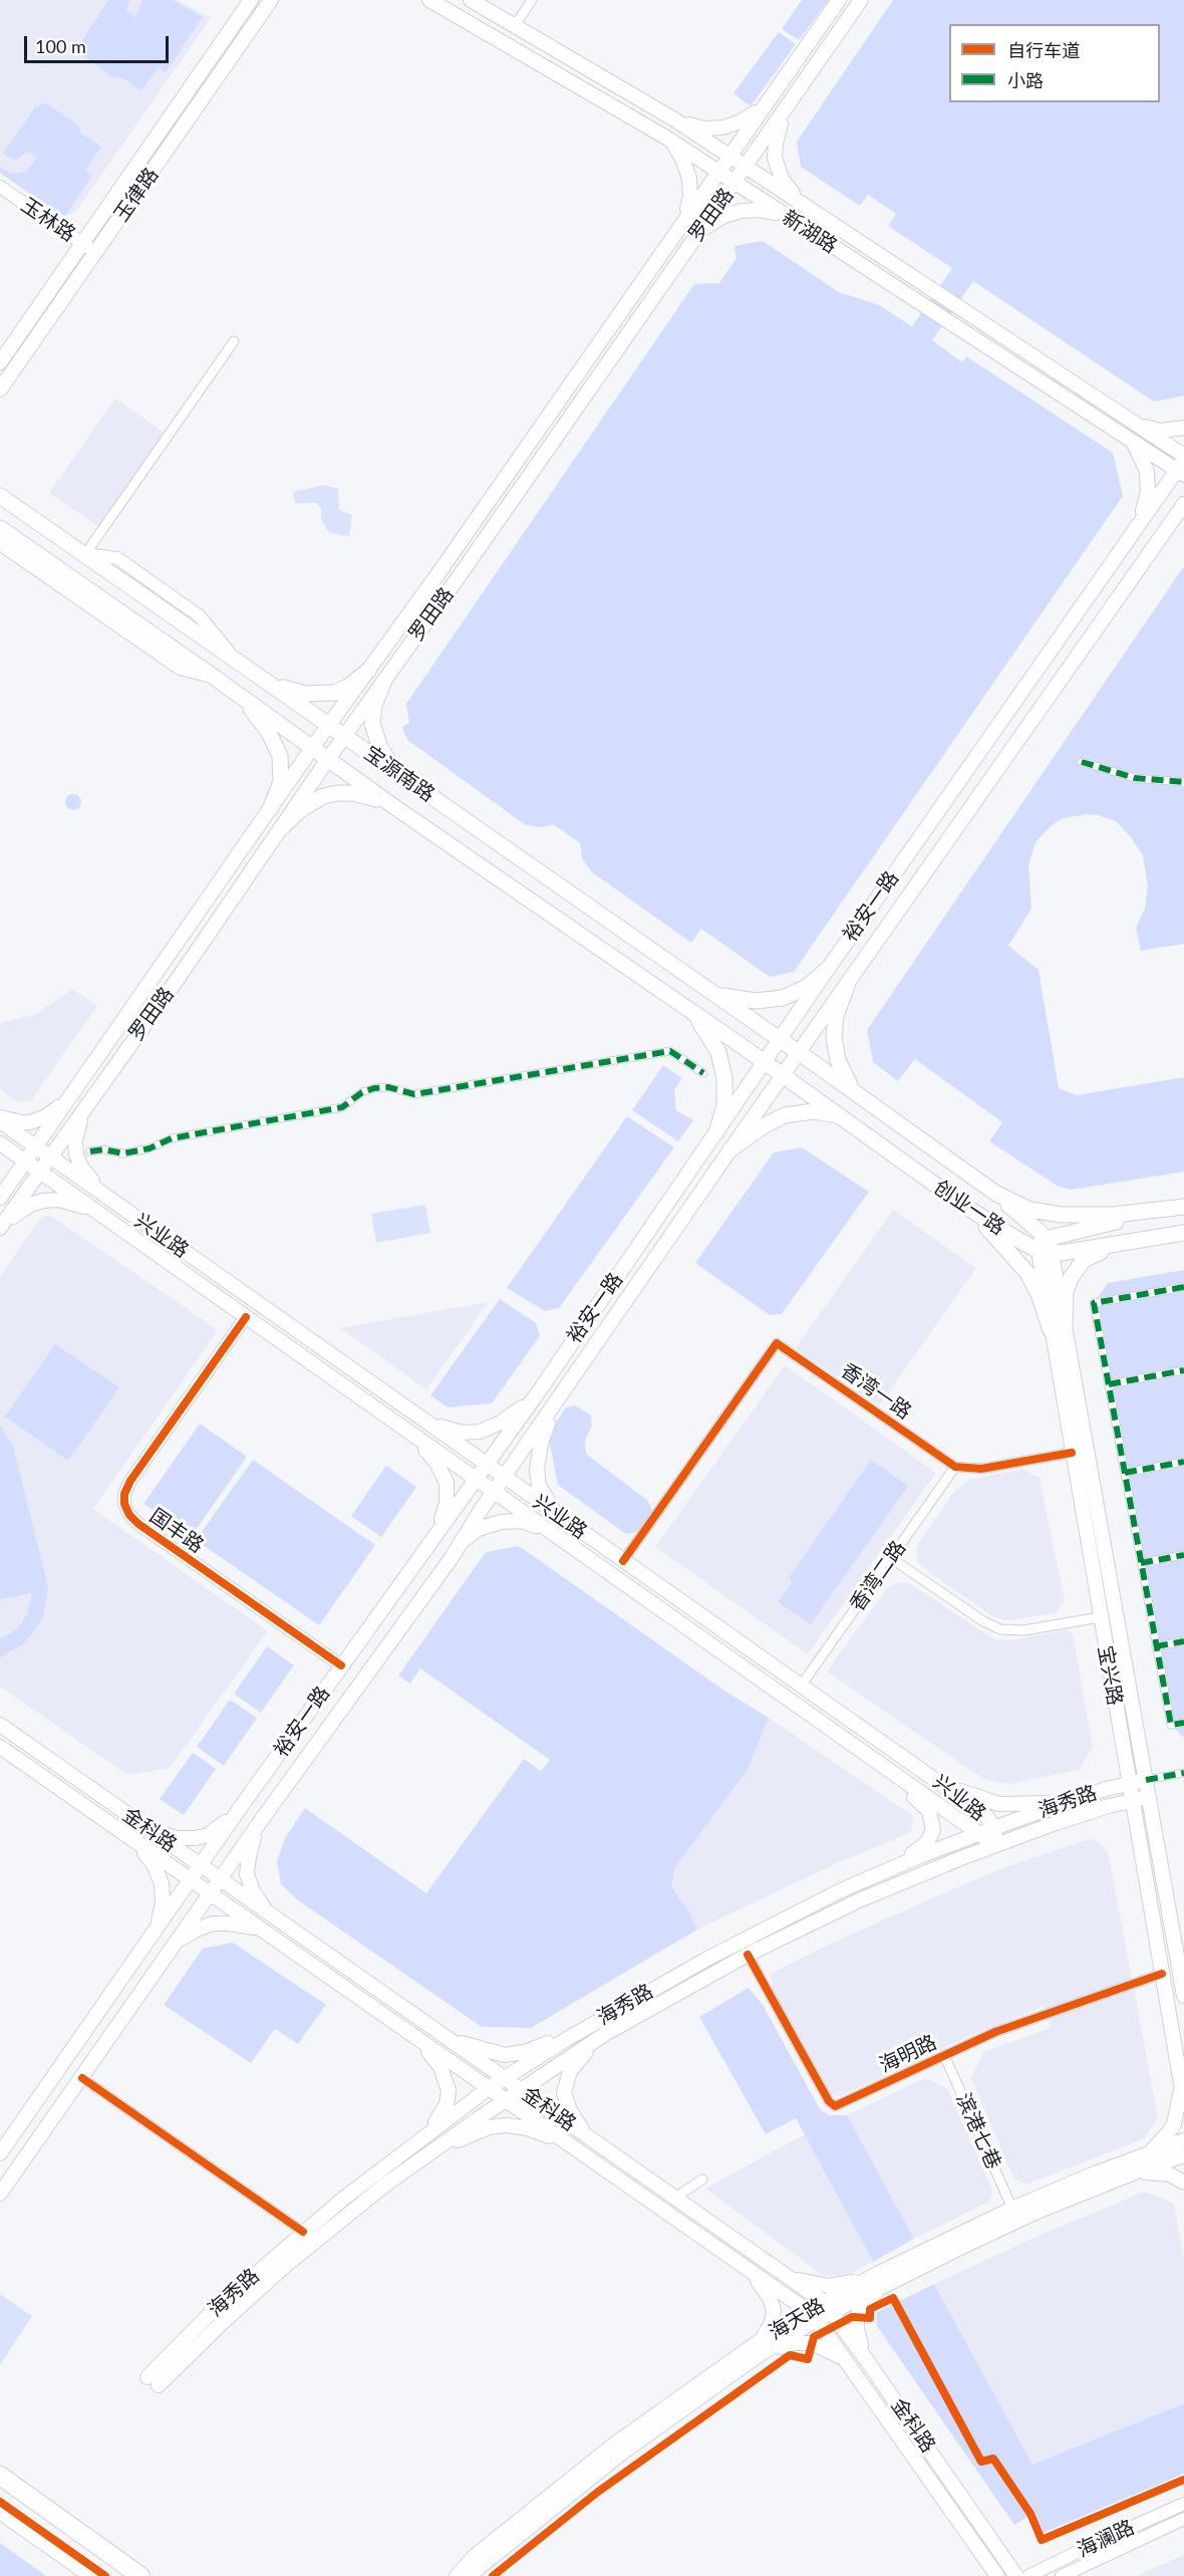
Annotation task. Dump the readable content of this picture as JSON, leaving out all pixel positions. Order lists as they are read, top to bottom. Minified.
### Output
{"streets":{"main road":["玉律路","罗田路","新湖路","宝源南路","裕安一路","创业一路","兴业路","宝兴路","海秀路","金科路","海天路"],"street":["玉林路","香湾一路","国丰路","香湾二路","海明路","滨港七巷","海澜路"]},"crossings":[["玉律路","玉林路"],["罗田路","新湖路"],["罗田路","宝源南路"],["罗田路","兴业路"],["新湖路","裕安一路"],["宝源南路","裕安一路"],["宝源南路","创业一路"],["裕安一路","创业一路"],["裕安一路","兴业路"],["裕安一路","国丰路"],["裕安一路","金科路"],["创业一路","宝兴路"],["兴业路","香湾一路"],["兴业路","国丰路"],["兴业路","香湾二路"],["兴业路","海秀路"],["香湾一路","香湾二路"],["宝兴路","海秀路"],["宝兴路","海明路"],["海秀路","金科路"],["海秀路","海明路"],["金科路","海天路"],["海明路","滨港七巷"],["滨港七巷","海天路"]],"legend":["自行车道","小路"],"scale_bar":"100 m"}
